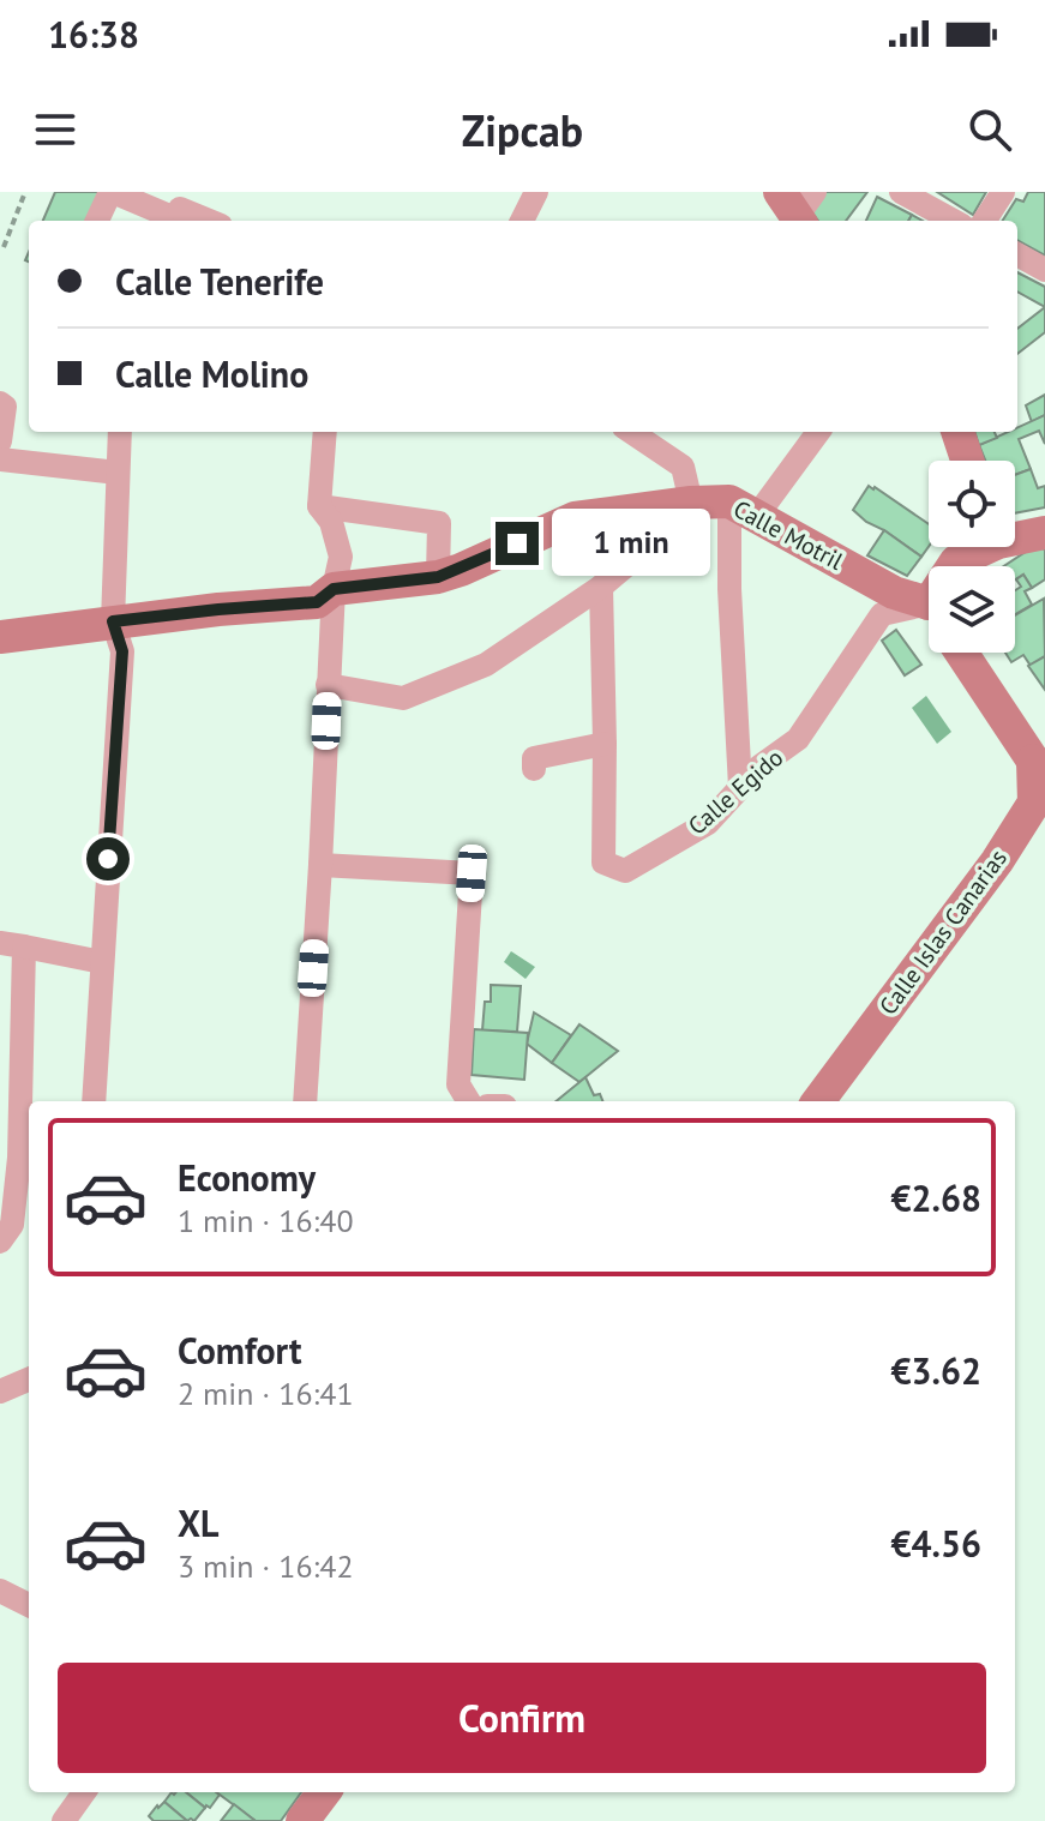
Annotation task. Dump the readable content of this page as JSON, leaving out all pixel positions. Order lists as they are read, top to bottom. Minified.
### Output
{"streets":{"street":["Calle Motril","Calle Egido","Calle Islas Canarias"]},"page":{"status":"16:38","header":"Zipcab","banner":["Calle Tenerife","Calle Molino"],"bubble":"1 min","list":[{"name":"Economy","note":"1 min · 16:40","value":"€2.68"},{"name":"Comfort","note":"2 min · 16:41","value":"€3.62"},{"name":"XL","note":"3 min · 16:42","value":"€4.56"}],"buttons":"Confirm"}}
